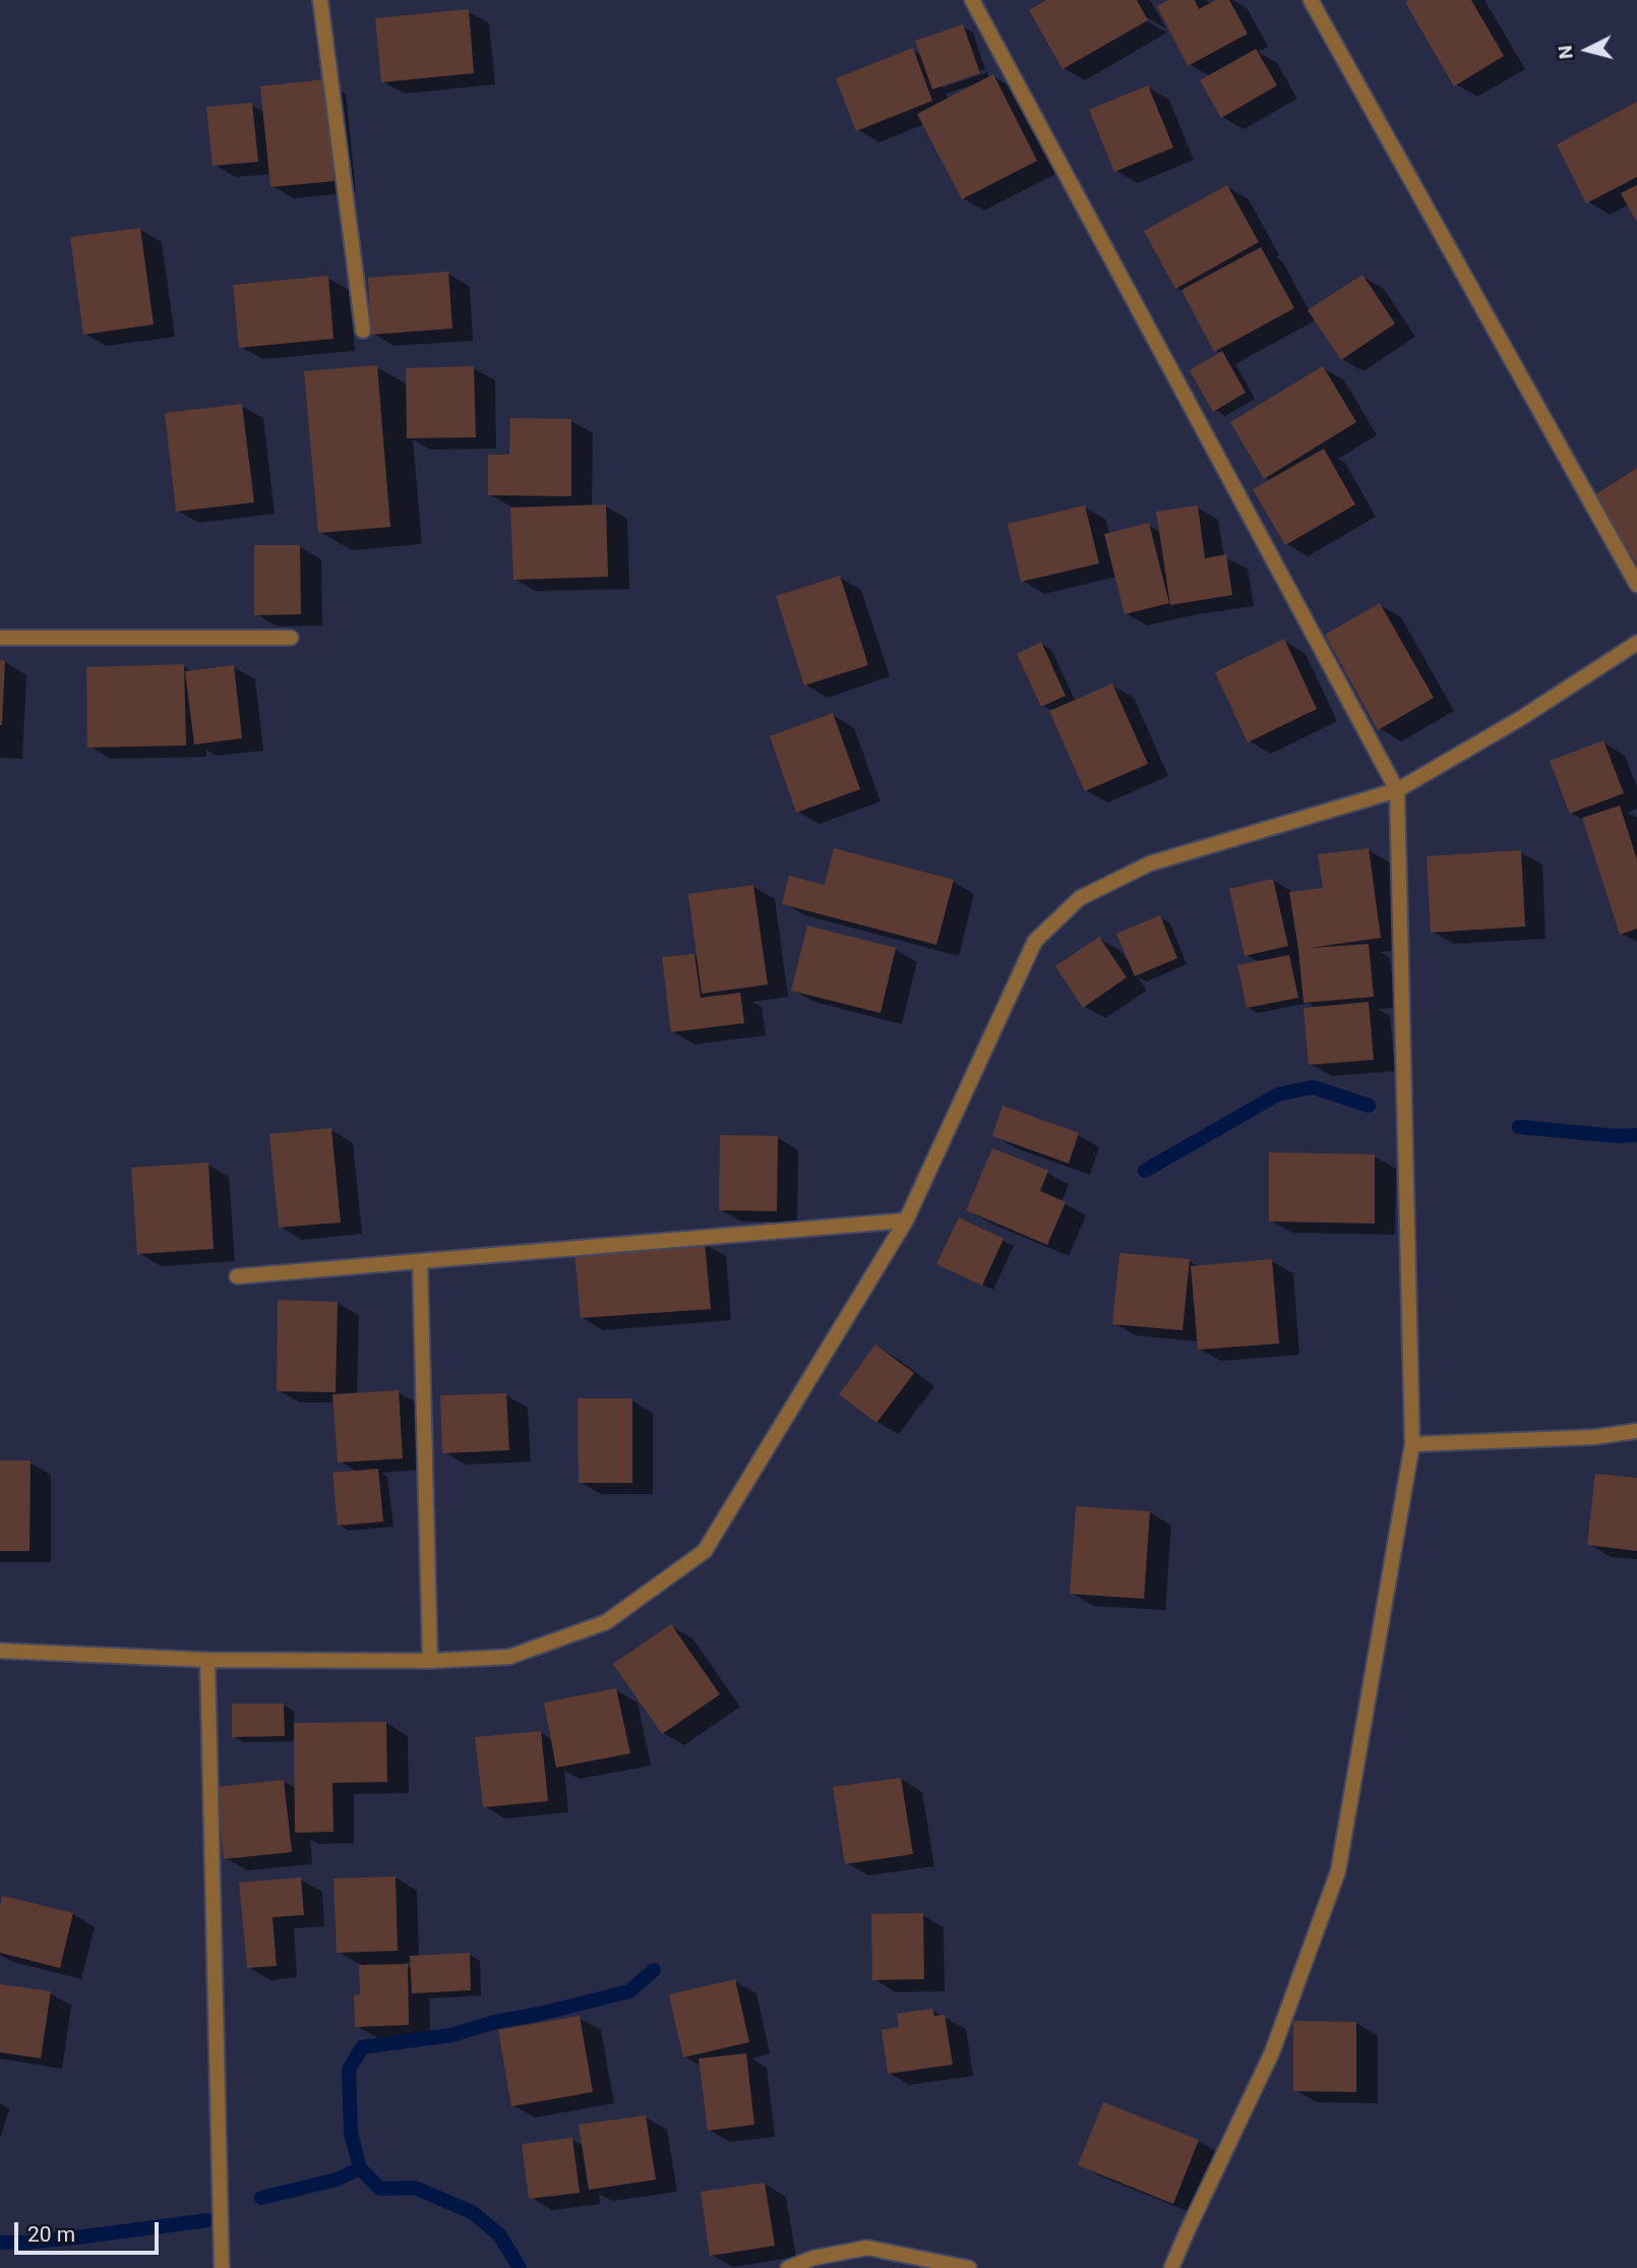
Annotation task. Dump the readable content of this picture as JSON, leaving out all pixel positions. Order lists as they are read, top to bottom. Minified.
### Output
{"scale_bar":"20 m","north":"left"}
